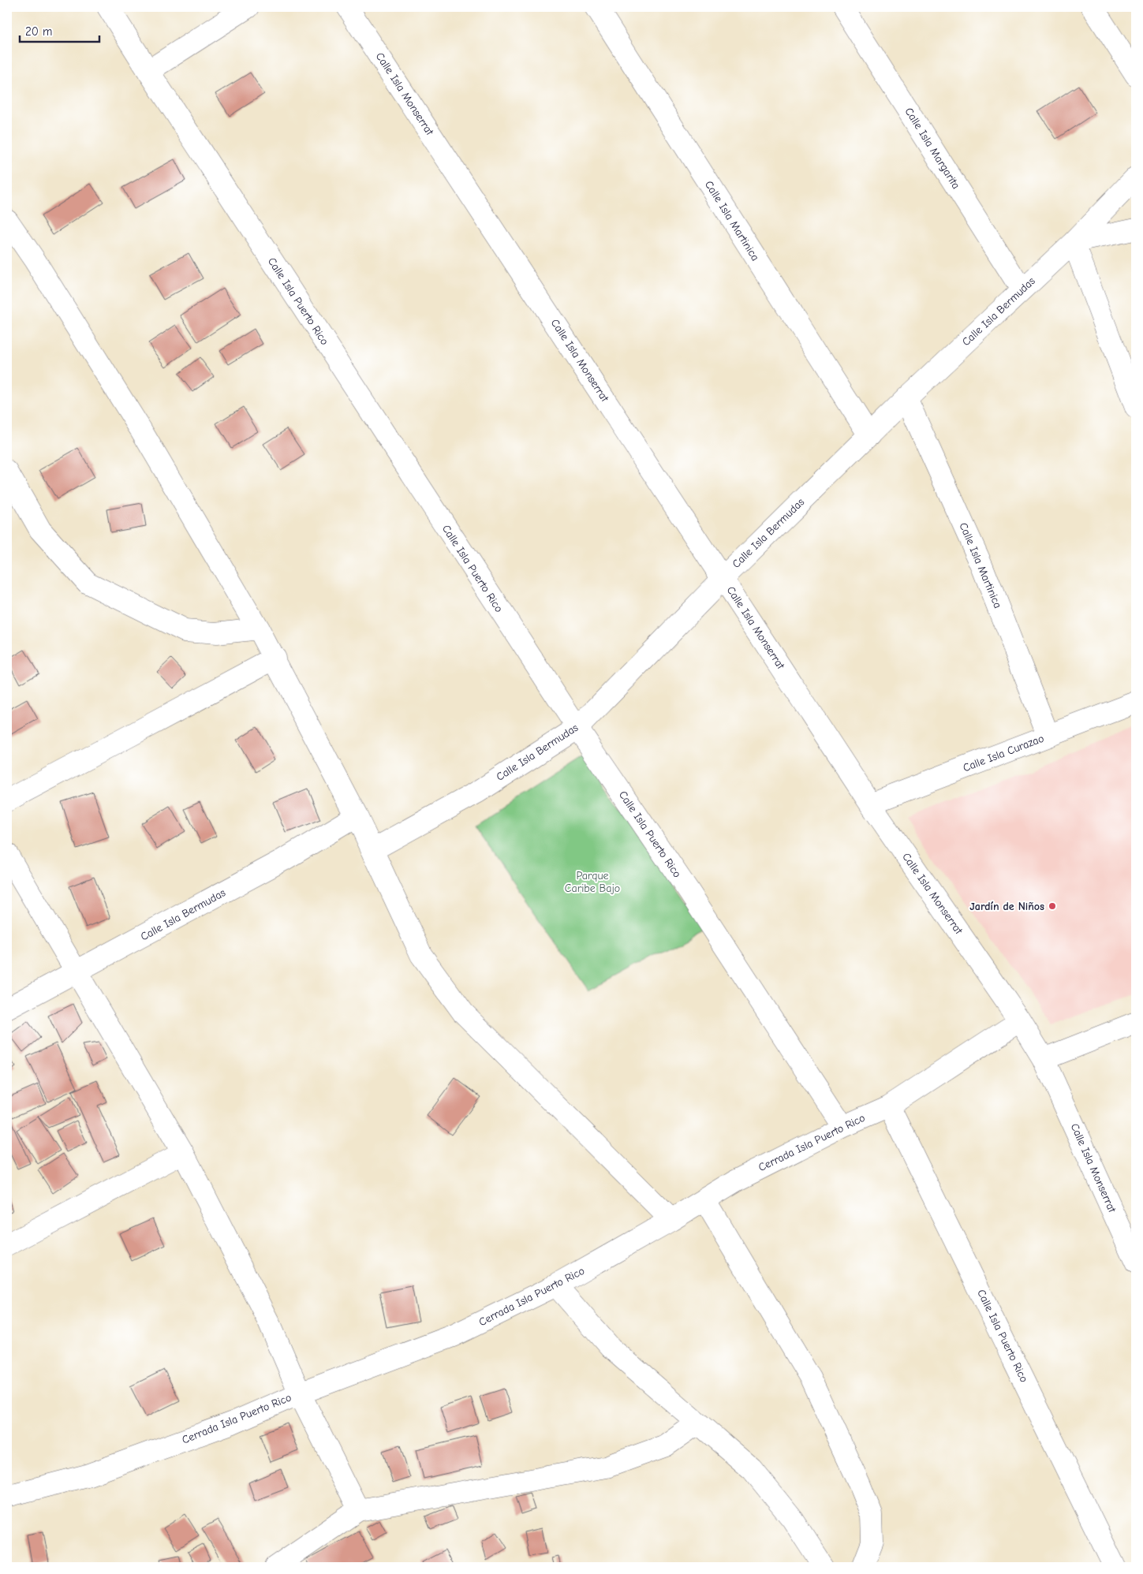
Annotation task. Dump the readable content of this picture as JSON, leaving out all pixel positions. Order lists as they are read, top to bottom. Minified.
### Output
{"streets":{"street":["Calle Isla Monserrat","Calle Isla Margarita","Calle Isla Martinica","Calle Isla Puerto Rico","Calle Isla Bermudas","Calle Isla Curazao","Cerrada Isla Puerto Rico"]},"crossings":[["Calle Isla Monserrat","Calle Isla Bermudas"],["Calle Isla Monserrat","Calle Isla Curazao"],["Calle Isla Monserrat","Cerrada Isla Puerto Rico"],["Calle Isla Margarita","Calle Isla Bermudas"],["Calle Isla Martinica","Calle Isla Bermudas"],["Calle Isla Martinica","Calle Isla Curazao"],["Calle Isla Puerto Rico","Calle Isla Bermudas"],["Calle Isla Puerto Rico","Cerrada Isla Puerto Rico"]],"parks":["Parque Caribe Bajo"],"places":["Jardín de Niños"],"scale_bar":"20 m"}
